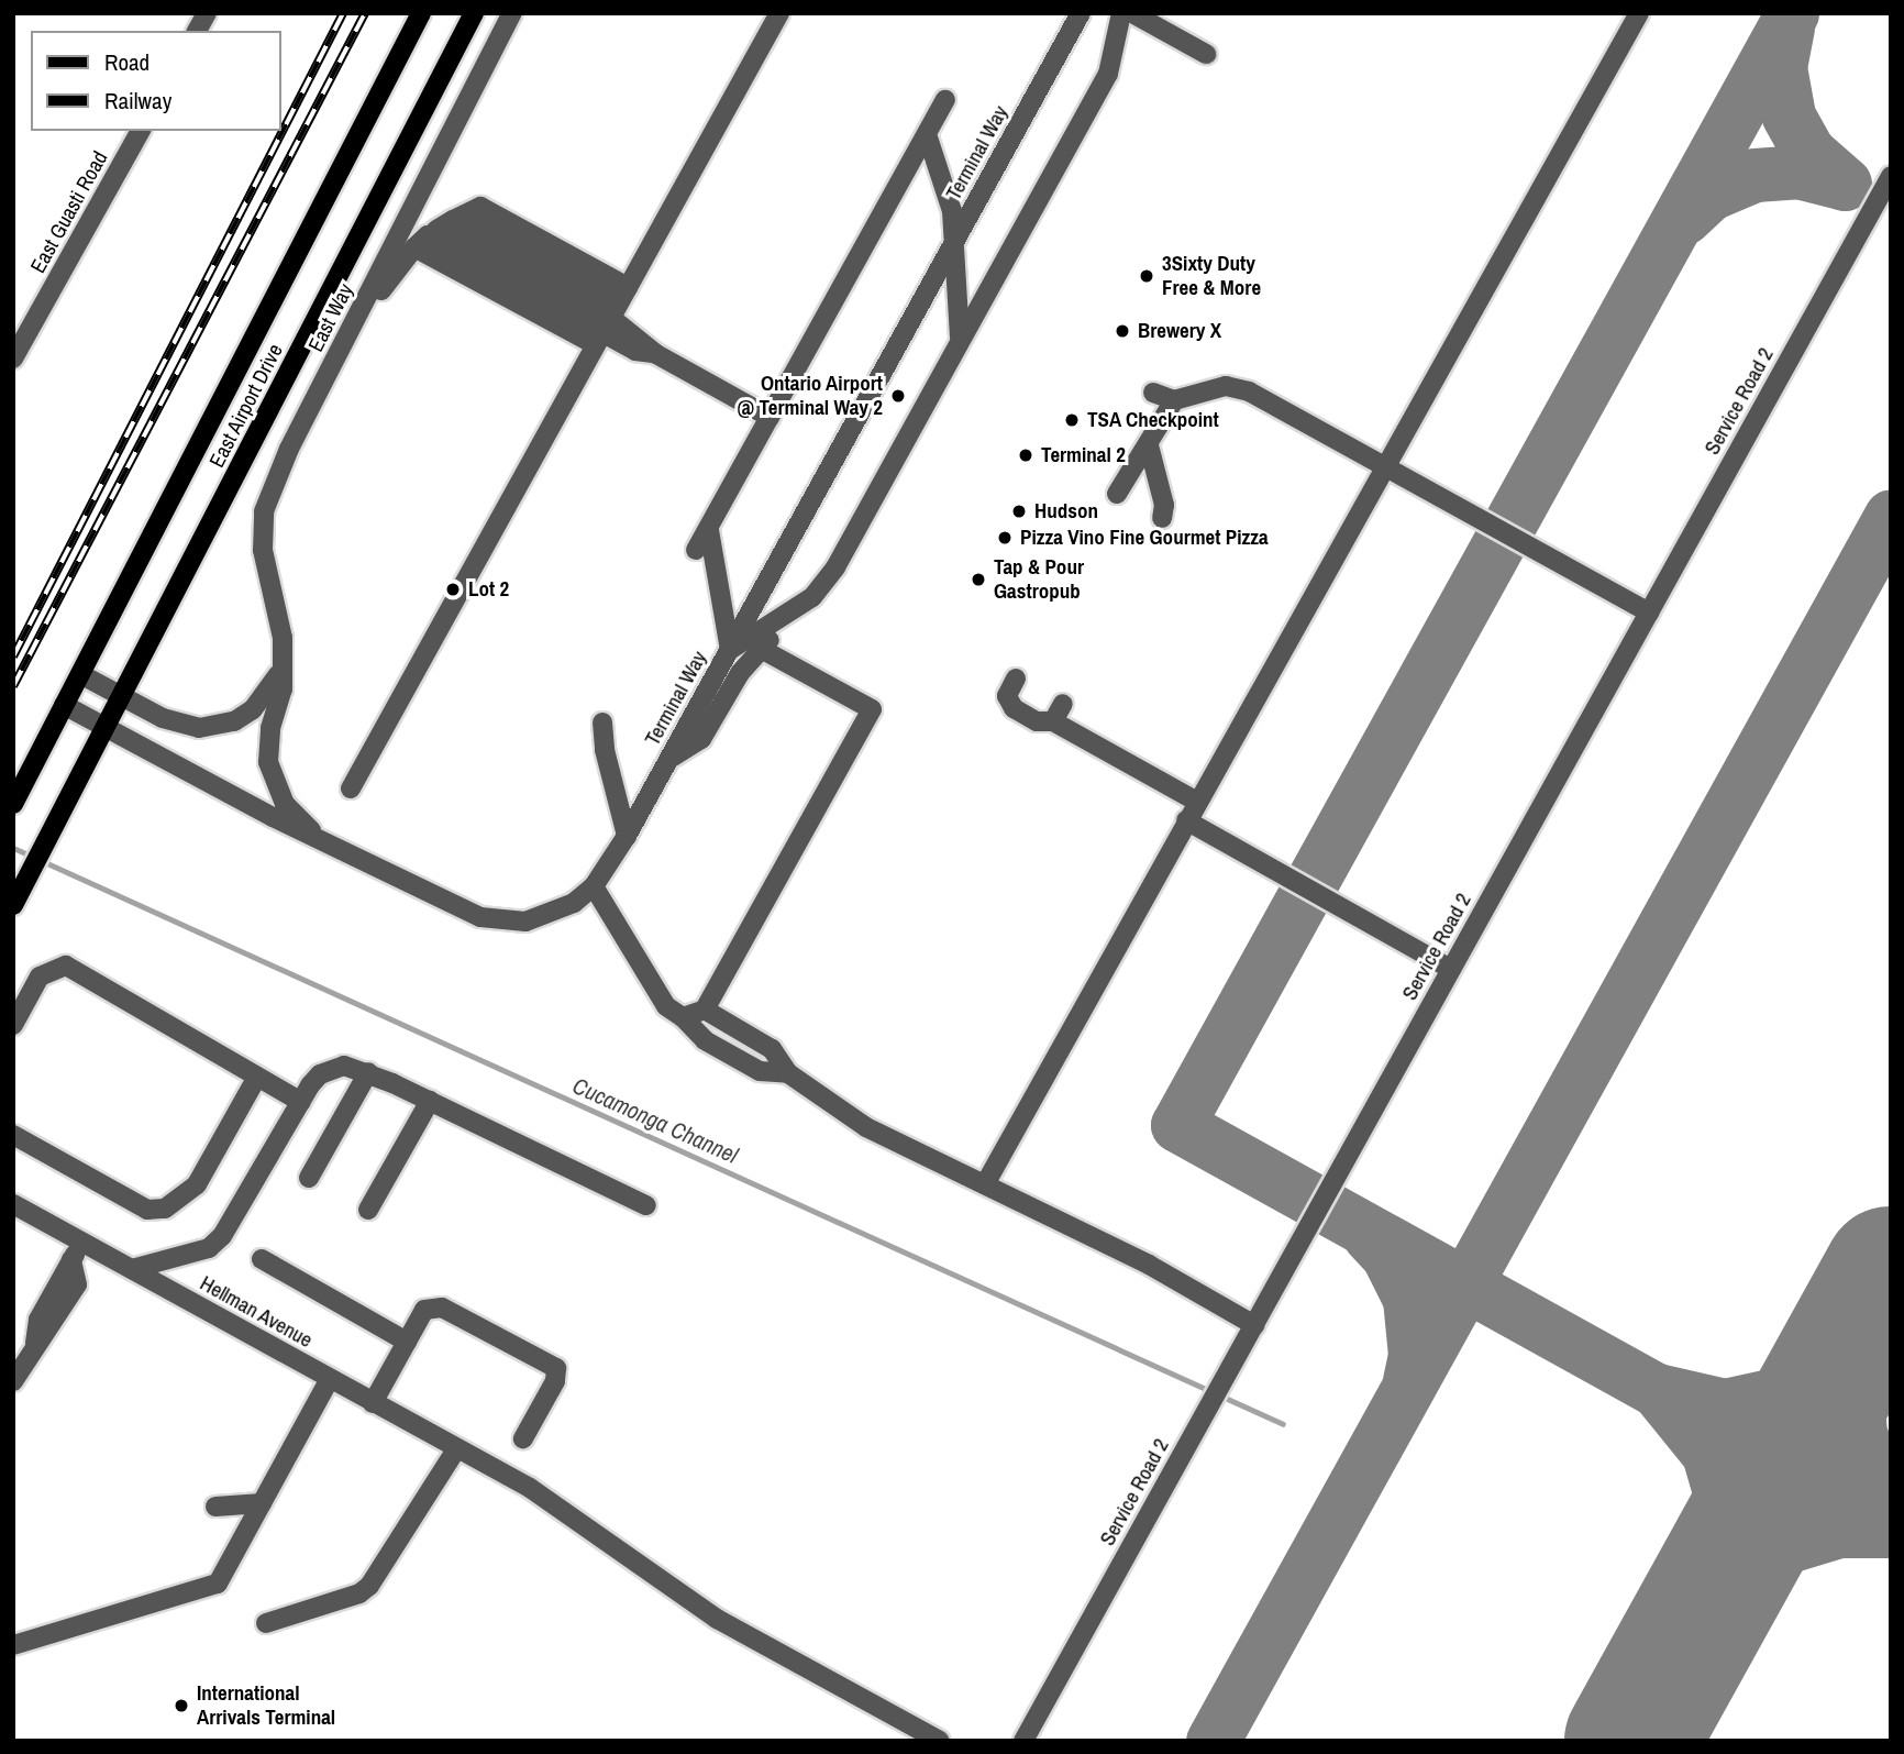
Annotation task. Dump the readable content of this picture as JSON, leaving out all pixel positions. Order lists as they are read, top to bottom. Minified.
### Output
{"streets":{"main road":["East Airport Drive"],"street":["Terminal Way","East Guasti Road","East Way","Service Road 2","Hellman Avenue"]},"crossings":[["Terminal Way","East Way"],["Terminal Way","East Airport Drive"],["East Way","East Airport Drive"]],"water":["Cucamonga Channel"],"places":["3Sixty Duty Free & More","Brewery X","Ontario Airport @ Terminal Way 2","TSA Checkpoint","Terminal 2","Hudson","Pizza Vino Fine Gourmet Pizza","Tap & Pour Gastropub","Lot 2","International Arrivals Terminal"],"legend":["Road","Railway"]}
